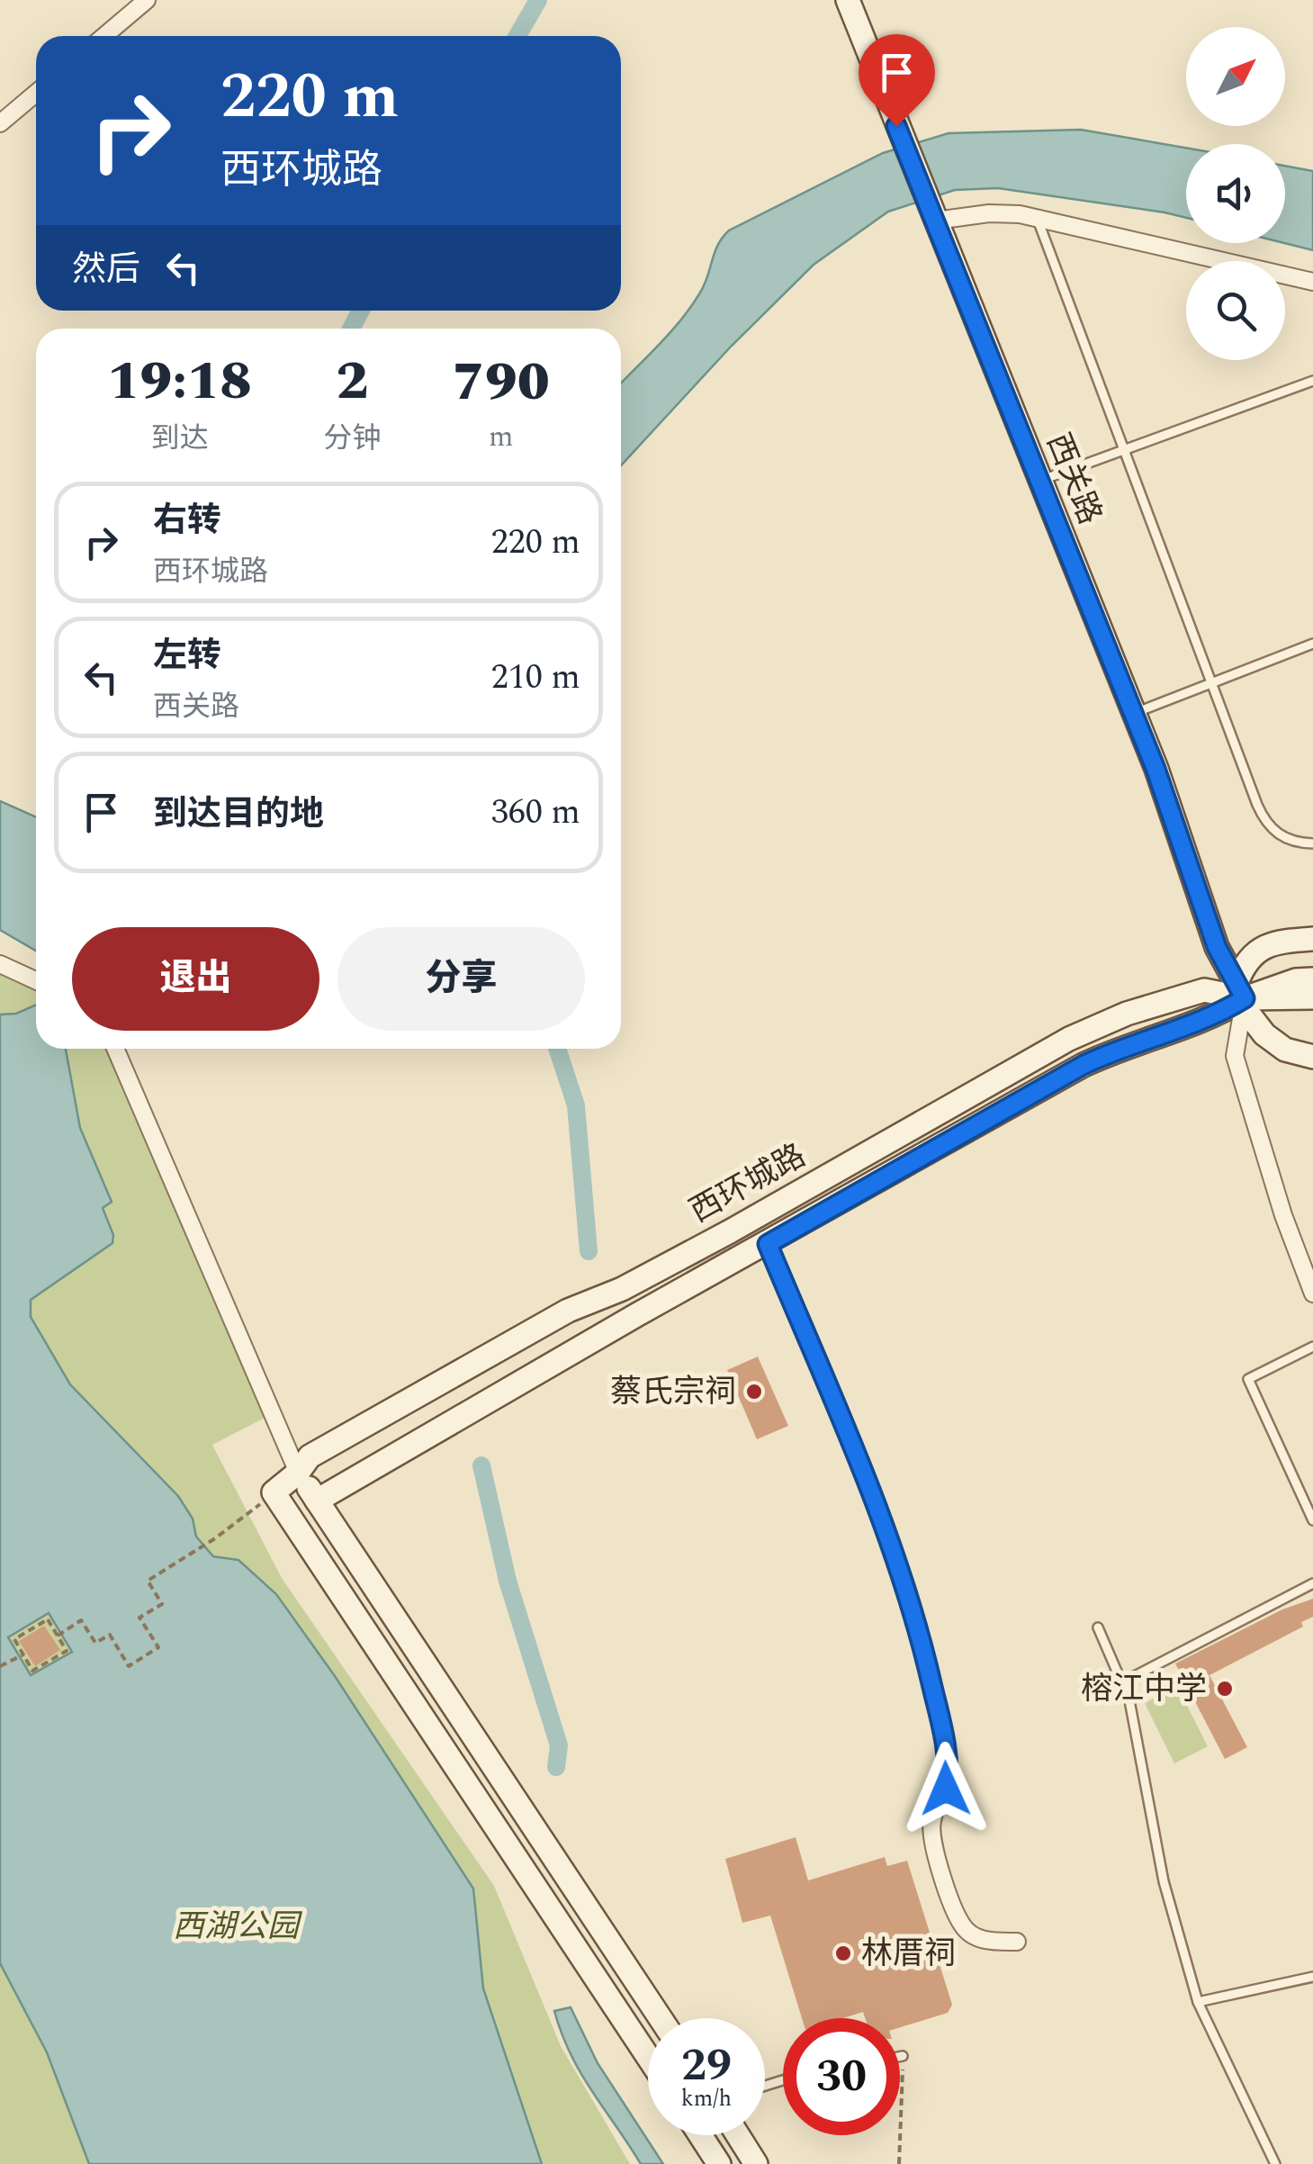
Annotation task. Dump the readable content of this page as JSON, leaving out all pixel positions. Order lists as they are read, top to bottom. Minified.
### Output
{"streets":{"main road":["西关路","西环城路"]},"crossings":[["西关路","西环城路"]],"parks":["西湖公园"],"places":["蔡氏宗祠","榕江中学","林厝祠"],"north":"top right","page":{"turn":["220 m","西环城路"],"then":"然后","eta":["19:18","到达","2","分钟","790","m"],"list":[{"name":"右转","note":"西环城路","value":"220 m"},{"name":"左转","note":"西关路","value":"210 m"},{"name":"到达目的地","value":"360 m"}],"buttons":["退出","分享"],"speed":"29 km/h","limit":"30"}}
